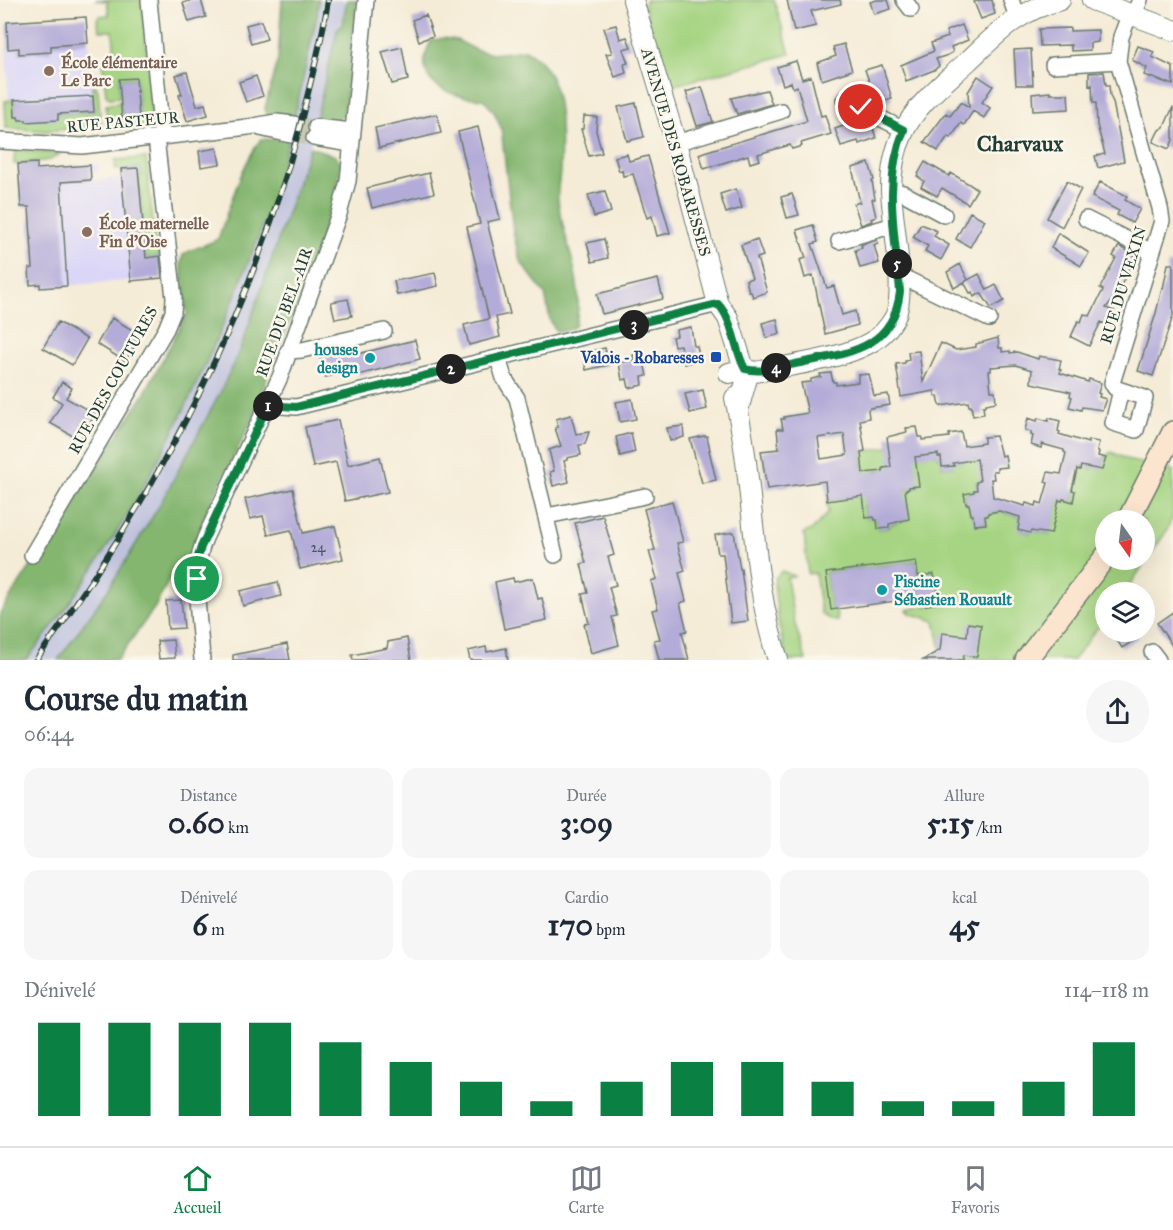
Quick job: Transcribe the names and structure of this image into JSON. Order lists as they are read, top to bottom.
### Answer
{
  "streets": {
    "street": [
      "RUE PASTEUR",
      "AVENUE DES ROBARESSES",
      "RUE DU VEXIN",
      "RUE DU BEL-AIR",
      "RUE DES COUTURES"
    ]
  },
  "crossings": [
    ["RUE PASTEUR", "RUE DES COUTURES"]
  ],
  "districts": ["Charvaux"],
  "places": {
    "other": [
      "École élémentaire Le Parc",
      "École maternelle Fin d'Oise",
      "houses design",
      "Piscine Sébastien Rouault"
    ],
    "transit": ["Valois - Robaresses"]
  },
  "house_numbers": ["24"],
  "north": "bottom",
  "page": {
    "pins": [
      "5",
      "3",
      "4",
      "2",
      "1"
    ],
    "heading": ["Course du matin", "06:44"],
    "stats": [
      ["Distance", "0.60 km"],
      ["Durée", "3:09"],
      ["Allure", "5:15 /km"],
      ["Dénivelé", "6 m"],
      ["Cardio", "170 bpm"],
      ["kcal", "45"]
    ],
    "chart": ["Dénivelé", "114–118 m"],
    "tabs": ["Accueil", "Carte", "Favoris"]
  }
}
